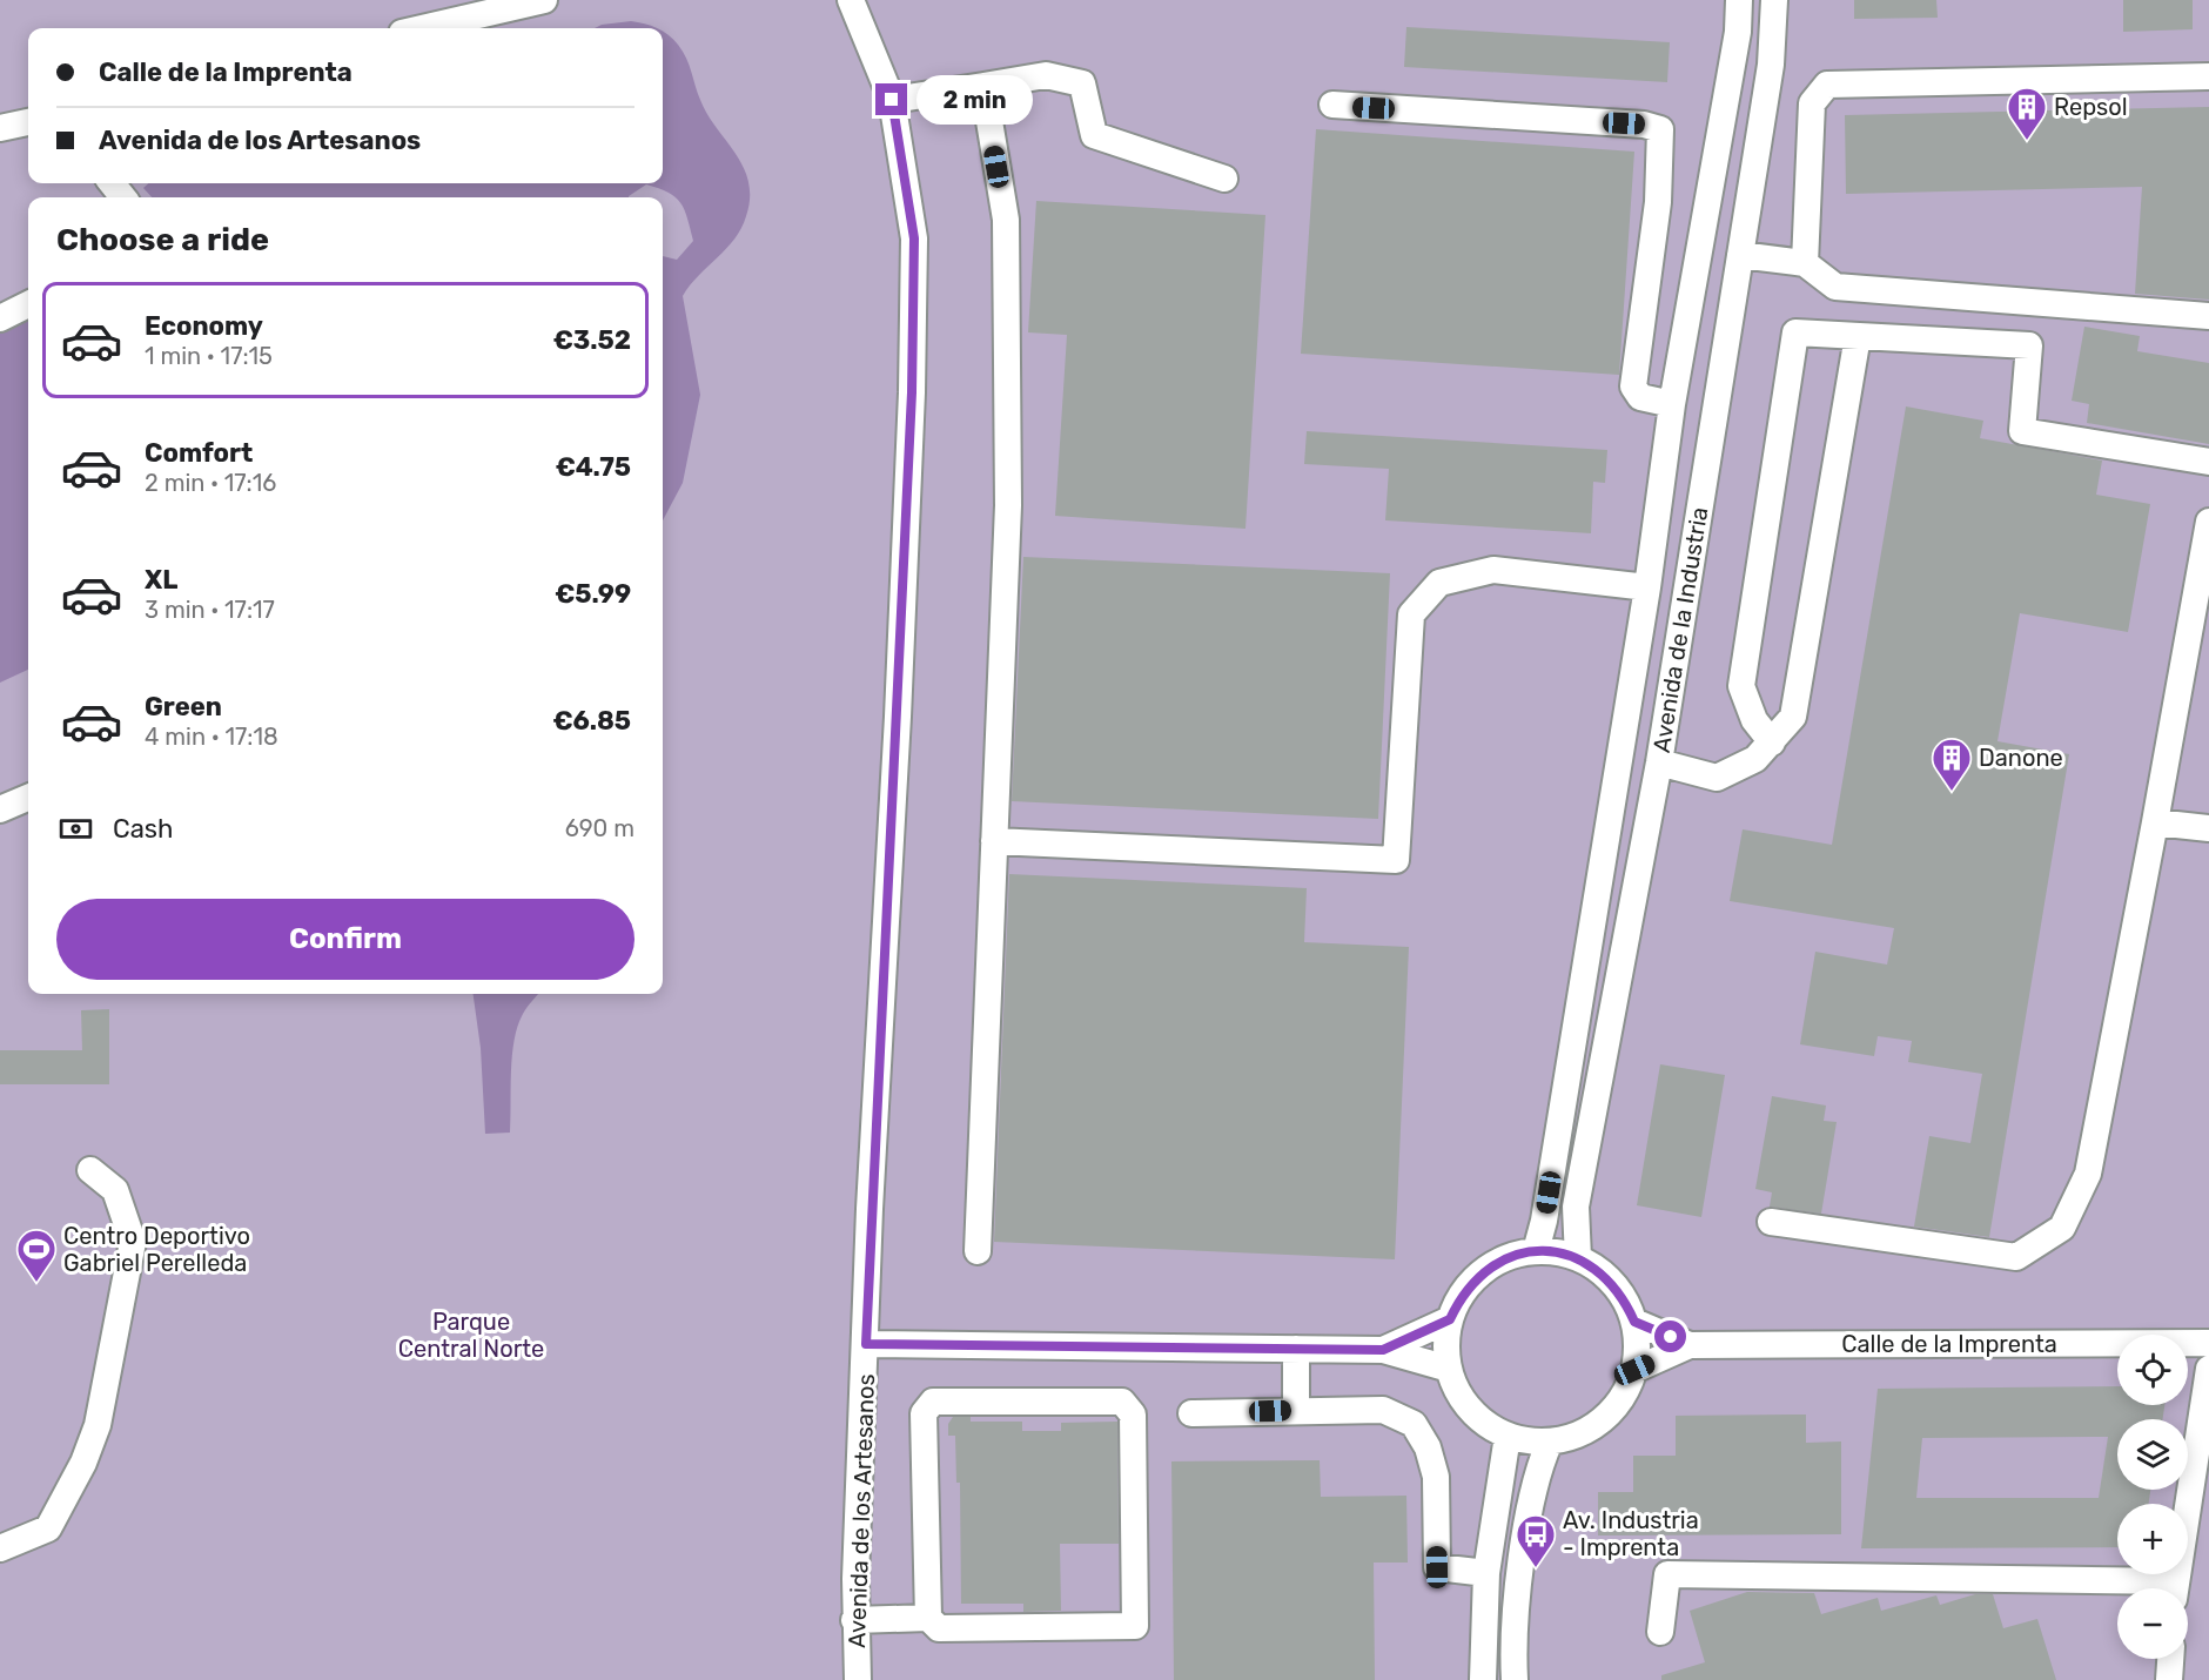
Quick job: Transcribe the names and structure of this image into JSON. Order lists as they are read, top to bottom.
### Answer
{
  "streets": {
    "street": ["Avenida de la Industria", "Calle de la Imprenta", "Avenida de los Artesanos"]
  },
  "crossings": [
    ["Avenida de la Industria", "Calle de la Imprenta"]
  ],
  "parks": ["Parque Central Norte"],
  "places": {
    "building": ["Repsol", "Danone"],
    "sports": ["Centro Deportivo Gabriel Perelleda"],
    "bus stop": ["Av. Industria - Imprenta"]
  },
  "page": {
    "banner": ["Calle de la Imprenta", "Avenida de los Artesanos"],
    "bubble": "2 min",
    "heading": "Choose a ride",
    "list": [
      {
        "name": "Economy",
        "note": "1 min · 17:15",
        "value": "€3.52"
      },
      {
        "name": "Comfort",
        "note": "2 min · 17:16",
        "value": "€4.75"
      },
      {
        "name": "XL",
        "note": "3 min · 17:17",
        "value": "€5.99"
      },
      {
        "name": "Green",
        "note": "4 min · 17:18",
        "value": "€6.85"
      }
    ],
    "pay": ["Cash", "690 m"],
    "buttons": "Confirm",
    "map_buttons": ["+", "−"]
  }
}
